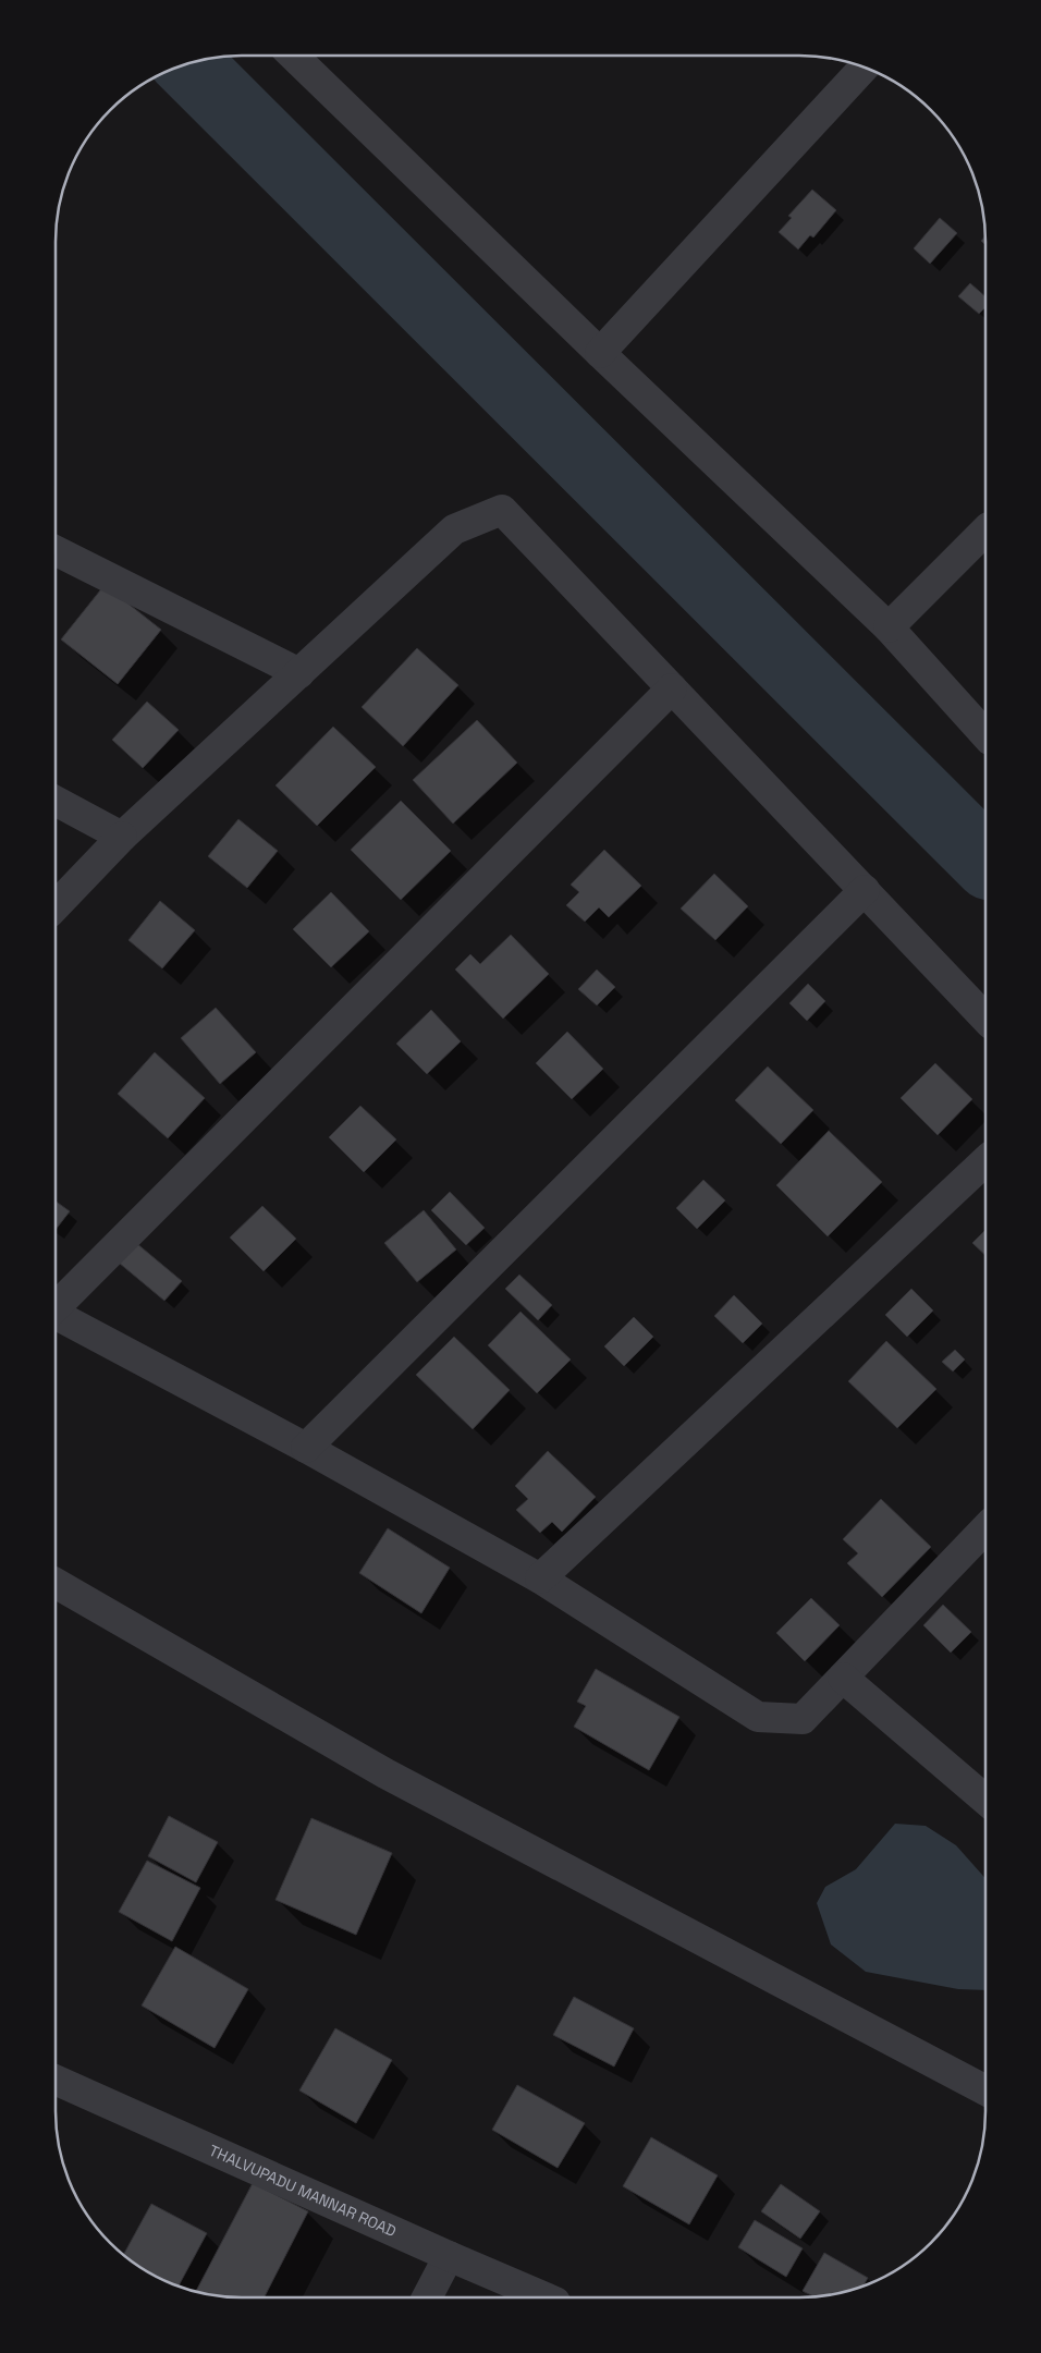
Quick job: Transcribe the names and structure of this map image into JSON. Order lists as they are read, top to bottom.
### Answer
{
  "streets": {
    "street": ["THALVUPADU MANNAR ROAD"]
  }
}
